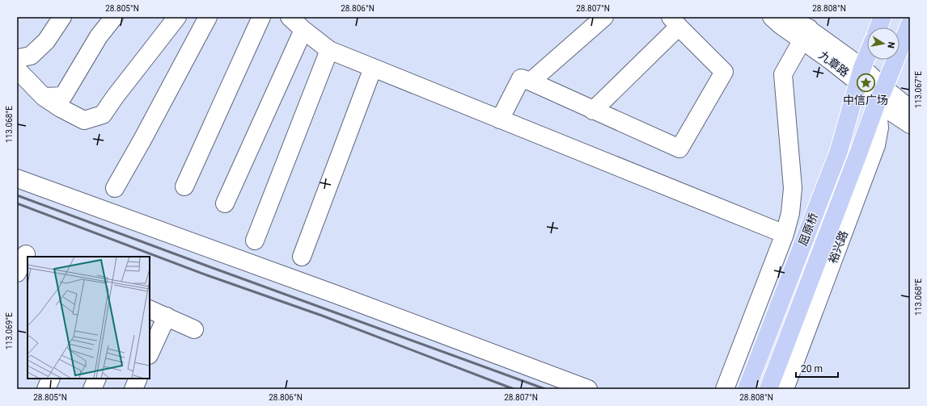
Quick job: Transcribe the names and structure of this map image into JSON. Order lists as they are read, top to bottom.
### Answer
{
  "streets": {
    "main road": ["屈原桥"],
    "street": ["九章路", "裕兴路"]
  },
  "crossings": [
    ["九章路", "屈原桥"],
    ["九章路", "裕兴路"],
    ["屈原桥", "裕兴路"]
  ],
  "places": {
    "place": ["中信广场"]
  },
  "scale_bar": "20 m",
  "north": "right",
  "coordinates": [
    "28.805°N",
    "28.806°N",
    "28.807°N",
    "28.808°N",
    "113.067°E",
    "113.068°E",
    "113.069°E"
  ]
}
